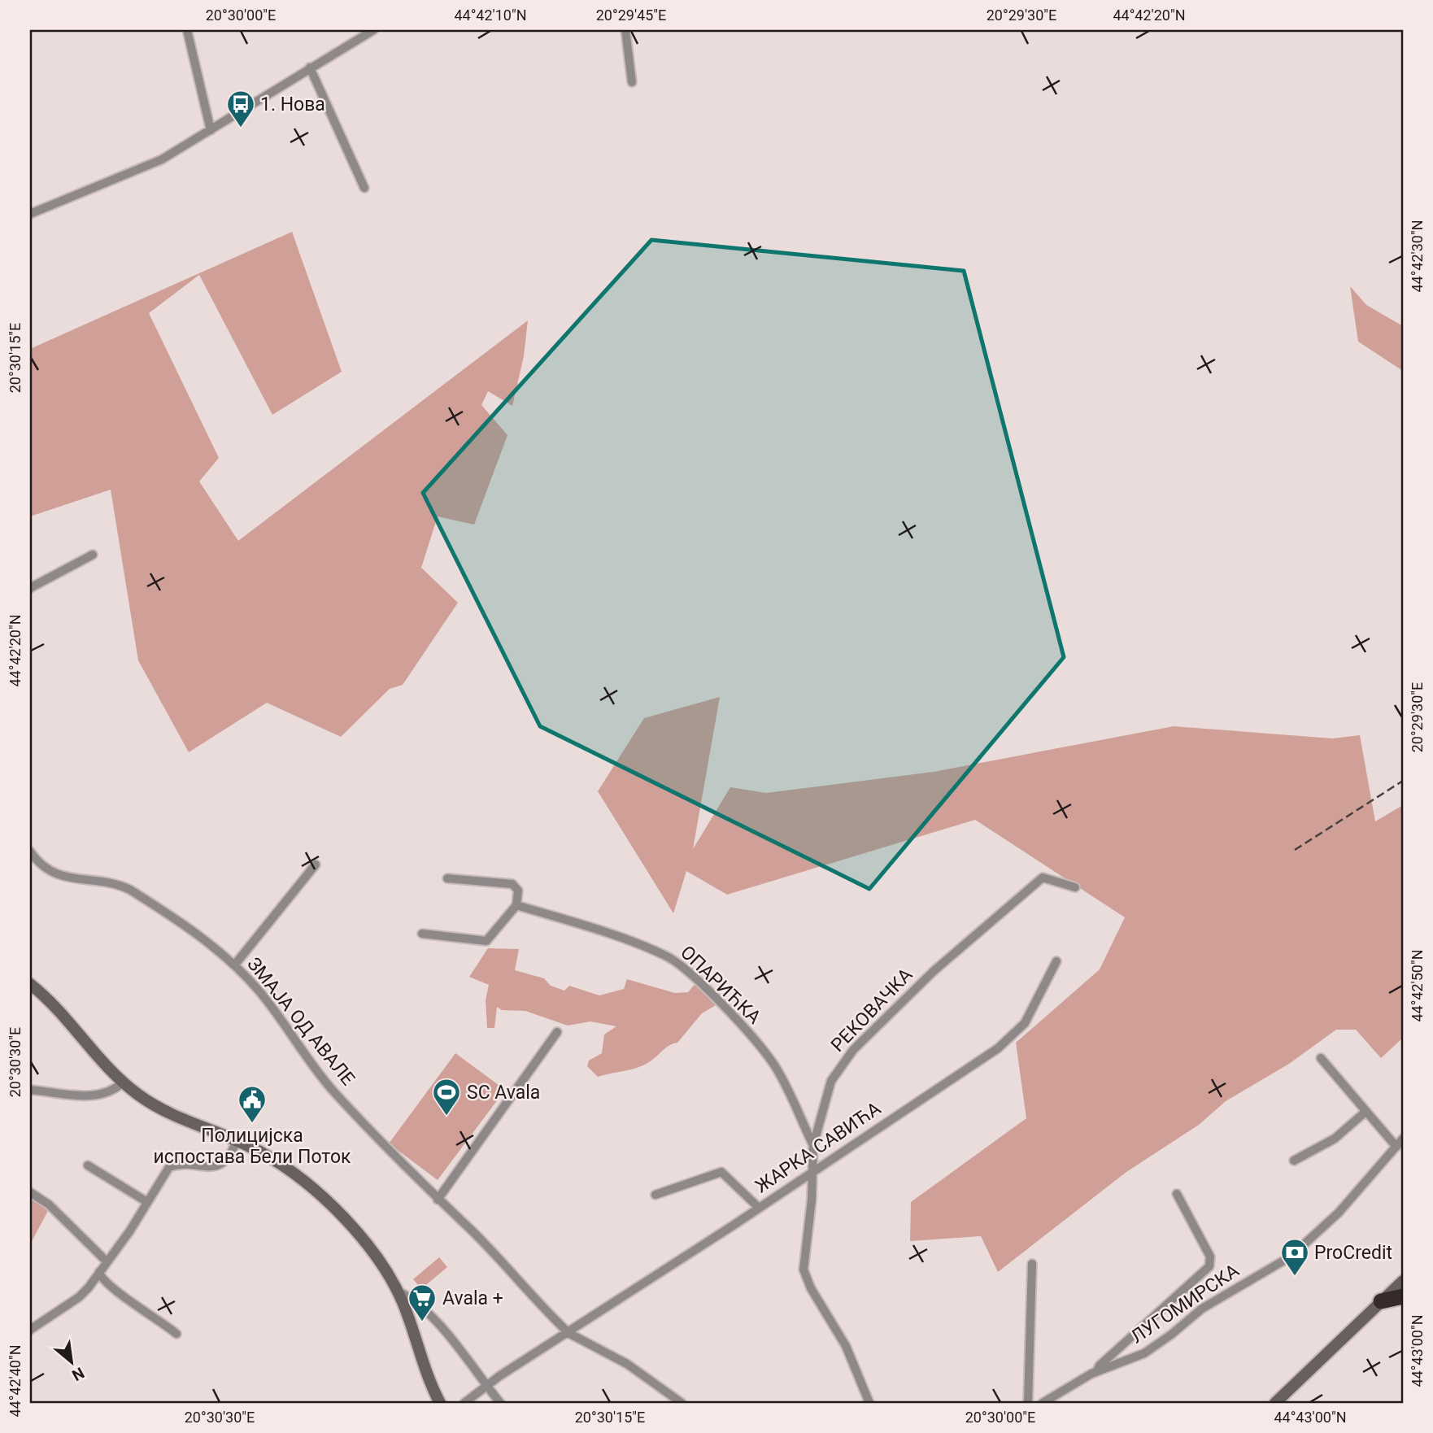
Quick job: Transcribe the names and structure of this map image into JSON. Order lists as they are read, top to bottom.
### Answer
{
  "streets": {
    "street": [
      "ОПАРИЋКА",
      "РЕКОВАЧКА",
      "ЗМАЈА ОД АВАЛЕ",
      "ЖАРКА САВИЋА",
      "ЛУГОМИРСКА"
    ]
  },
  "crossings": [
    ["ОПАРИЋКА", "РЕКОВАЧКА"],
    ["РЕКОВАЧКА", "ЖАРКА САВИЋА"],
    ["ЗМАЈА ОД АВАЛЕ", "ЖАРКА САВИЋА"]
  ],
  "places": {
    "bus stop": ["1. Нова"],
    "sports": ["SC Avala"],
    "public building": ["Полицијска испостава Бели Поток"],
    "bank": ["ProCredit"],
    "supermarket": ["Avala +"]
  },
  "north": "bottom right",
  "coordinates": [
    "20°30'00\"E",
    "44°42'10\"N",
    "20°29'45\"E",
    "20°29'30\"E",
    "44°42'20\"N",
    "44°42'30\"N",
    "20°30'15\"E",
    "44°42'50\"N",
    "20°30'30\"E",
    "44°43'00\"N",
    "44°42'40\"N"
  ]
}
